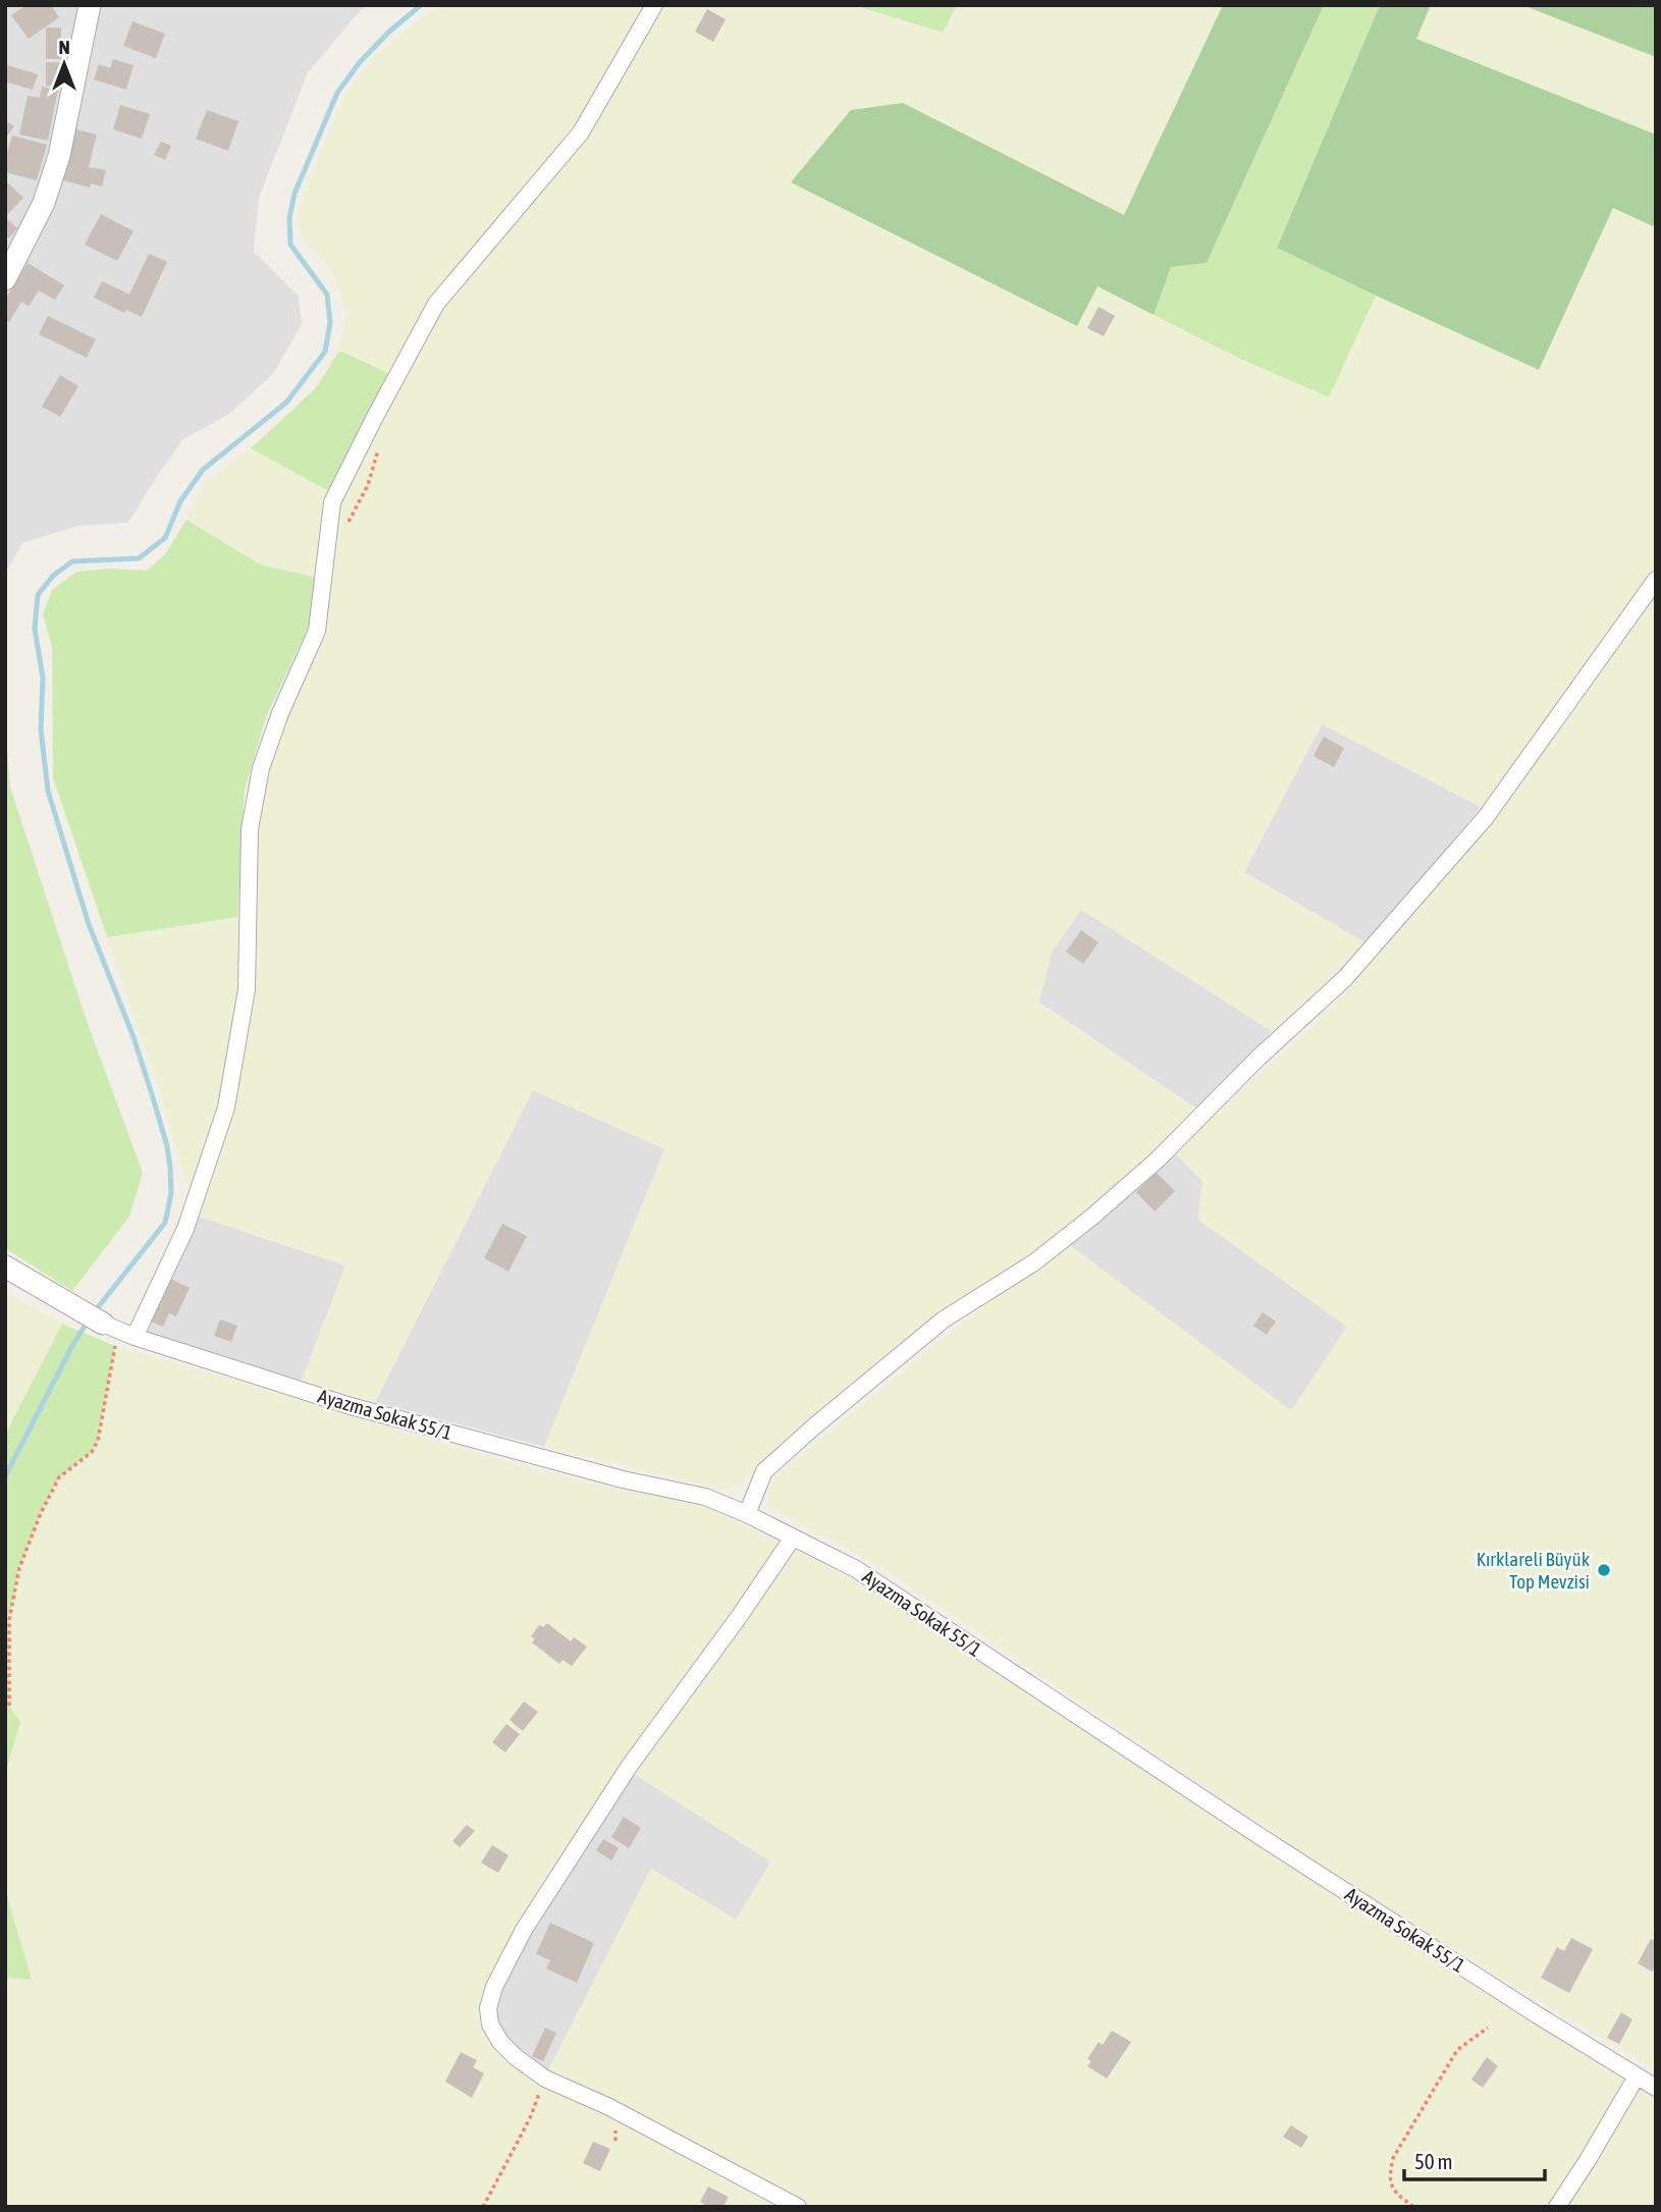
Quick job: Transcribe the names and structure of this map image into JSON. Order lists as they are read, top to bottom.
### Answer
{
  "streets": {
    "street": ["Ayazma Sokak 55/1"]
  },
  "places": ["Kırklareli Büyük Top Mevzisi"],
  "scale_bar": "50 m",
  "north": "top"
}
